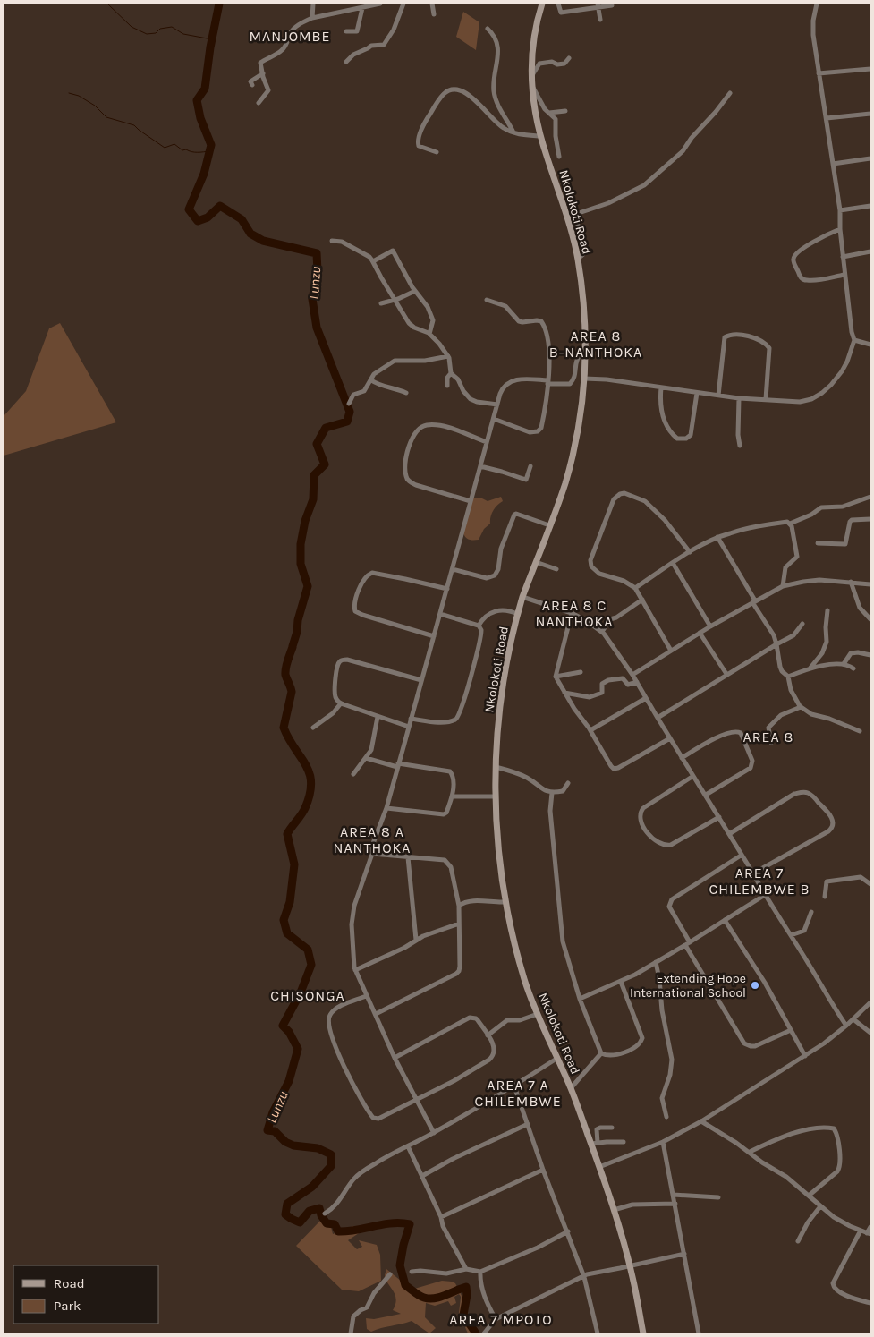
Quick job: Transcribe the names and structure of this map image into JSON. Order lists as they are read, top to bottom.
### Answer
{
  "streets": {
    "main road": ["Nkolokoti Road"]
  },
  "districts": [
    "MANJOMBE",
    "AREA 8 B-NANTHOKA",
    "AREA 8 C NANTHOKA",
    "AREA 8",
    "AREA 8 A NANTHOKA",
    "AREA 7 CHILEMBWE B",
    "CHISONGA",
    "AREA 7 A CHILEMBWE",
    "AREA 7 MPOTO"
  ],
  "water": ["Lunzu"],
  "places": ["Extending Hope International School"],
  "legend": ["Road", "Park"]
}
